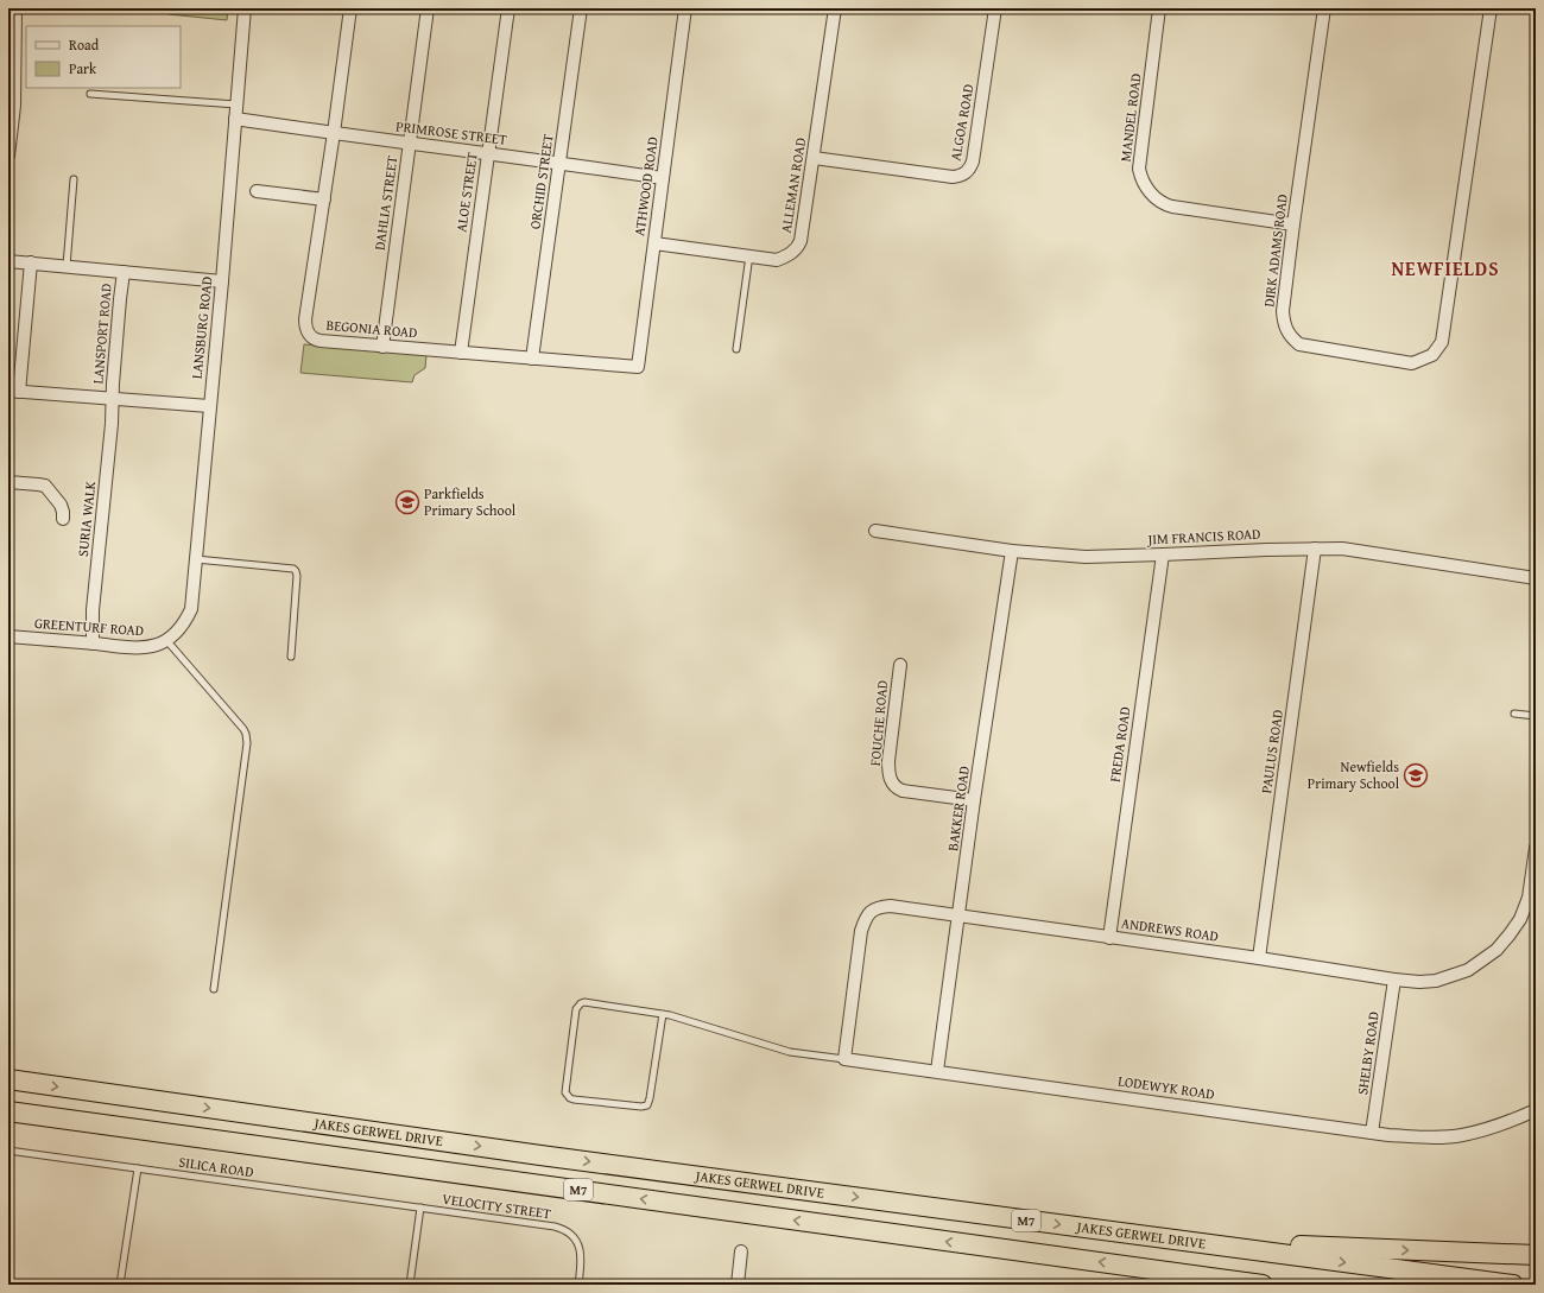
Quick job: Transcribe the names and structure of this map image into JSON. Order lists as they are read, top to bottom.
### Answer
{
  "streets": {
    "highway": ["JAKES GERWEL DRIVE", "M7"],
    "street": [
      "MANDEL ROAD",
      "ALGOA ROAD",
      "PRIMROSE STREET",
      "ORCHID STREET",
      "ALLEMAN ROAD",
      "ATHWOOD ROAD",
      "ALOE STREET",
      "DAHLIA STREET",
      "DIRK ADAMS ROAD",
      "LANSBURG ROAD",
      "BEGONIA ROAD",
      "LANSPORT ROAD",
      "SURIA WALK",
      "JIM FRANCIS ROAD",
      "GREENTURF ROAD",
      "FOUCHE ROAD",
      "FREDA ROAD",
      "PAULUS ROAD",
      "BAKKER ROAD",
      "ANDREWS ROAD",
      "SHELBY ROAD",
      "LODEWYK ROAD"
    ],
    "lane": ["SILICA ROAD", "VELOCITY STREET"]
  },
  "crossings": [
    ["MANDEL ROAD", "DIRK ADAMS ROAD"],
    ["ALGOA ROAD", "ALLEMAN ROAD"],
    ["PRIMROSE STREET", "ORCHID STREET"],
    ["PRIMROSE STREET", "ATHWOOD ROAD"],
    ["PRIMROSE STREET", "ALOE STREET"],
    ["PRIMROSE STREET", "DAHLIA STREET"],
    ["PRIMROSE STREET", "LANSBURG ROAD"],
    ["PRIMROSE STREET", "BEGONIA ROAD"],
    ["ORCHID STREET", "BEGONIA ROAD"],
    ["ALLEMAN ROAD", "ATHWOOD ROAD"],
    ["ATHWOOD ROAD", "BEGONIA ROAD"],
    ["ALOE STREET", "BEGONIA ROAD"],
    ["DAHLIA STREET", "BEGONIA ROAD"],
    ["LANSBURG ROAD", "LANSPORT ROAD"],
    ["LANSBURG ROAD", "GREENTURF ROAD"],
    ["LANSPORT ROAD", "SURIA WALK"],
    ["SURIA WALK", "GREENTURF ROAD"],
    ["JIM FRANCIS ROAD", "FREDA ROAD"],
    ["JIM FRANCIS ROAD", "PAULUS ROAD"],
    ["JIM FRANCIS ROAD", "BAKKER ROAD"],
    ["FOUCHE ROAD", "BAKKER ROAD"],
    ["FREDA ROAD", "ANDREWS ROAD"],
    ["PAULUS ROAD", "ANDREWS ROAD"],
    ["BAKKER ROAD", "ANDREWS ROAD"],
    ["BAKKER ROAD", "LODEWYK ROAD"],
    ["ANDREWS ROAD", "SHELBY ROAD"],
    ["ANDREWS ROAD", "LODEWYK ROAD"],
    ["SHELBY ROAD", "LODEWYK ROAD"],
    ["SILICA ROAD", "VELOCITY STREET"]
  ],
  "districts": ["NEWFIELDS"],
  "places": {
    "school or university": ["Parkfields Primary School", "Newfields Primary School"]
  },
  "legend": ["Road", "Park"]
}
